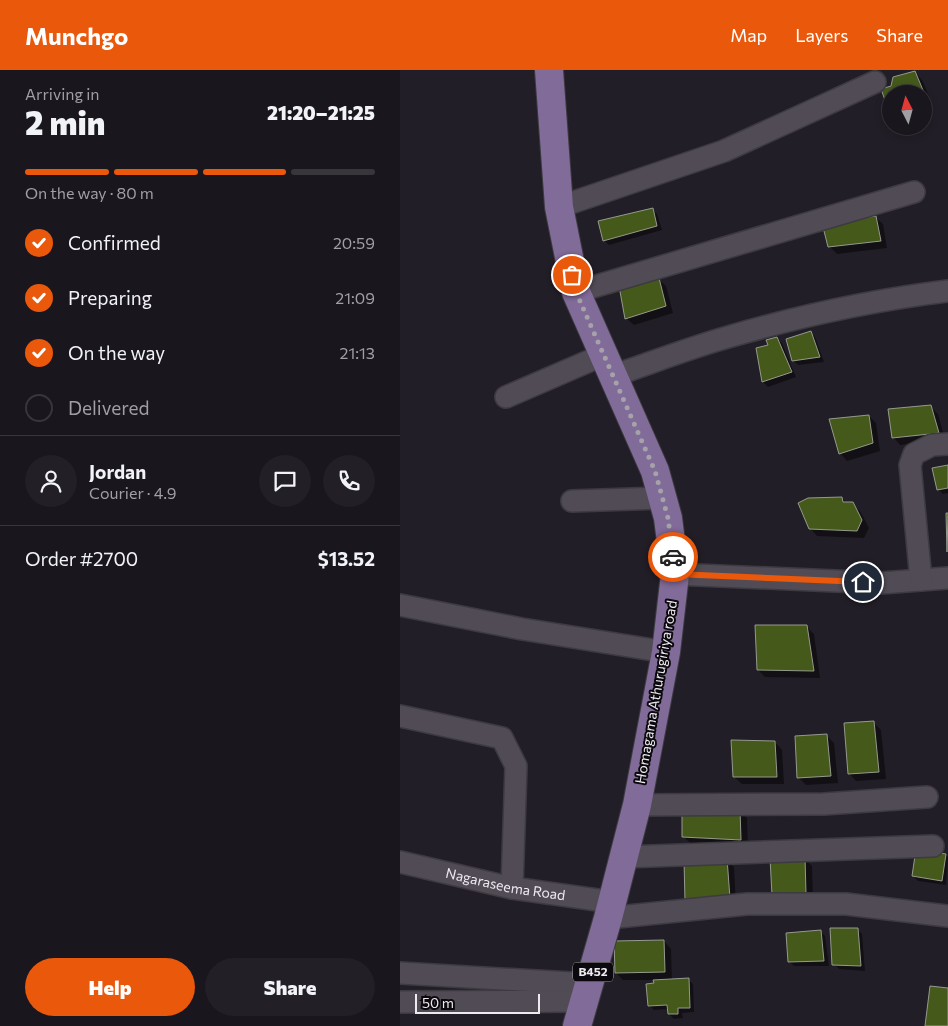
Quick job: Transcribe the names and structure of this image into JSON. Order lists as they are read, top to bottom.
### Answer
{
  "streets": {
    "main road": ["Homagama Athurugiriya road", "B452"],
    "street": ["Nagaraseema Road"]
  },
  "crossings": [
    ["Homagama Athurugiriya road", "Nagaraseema Road"]
  ],
  "scale_bar": "50 m",
  "north": "top",
  "page": {
    "header": "Munchgo",
    "nav": ["Map", "Layers", "Share"],
    "heading": ["2 min", "Arriving in", "21:20–21:25"],
    "panel": [
      "Jordan",
      "Courier · 4.9",
      "Order #2700",
      "$13.52"
    ],
    "bar": "On the way · 80 m",
    "list": [
      ["Confirmed", "20:59"],
      ["Preparing", "21:09"],
      ["On the way", "21:13"],
      "Delivered"
    ],
    "buttons": ["Help", "Share"],
    "scale": "50 m"
  }
}
